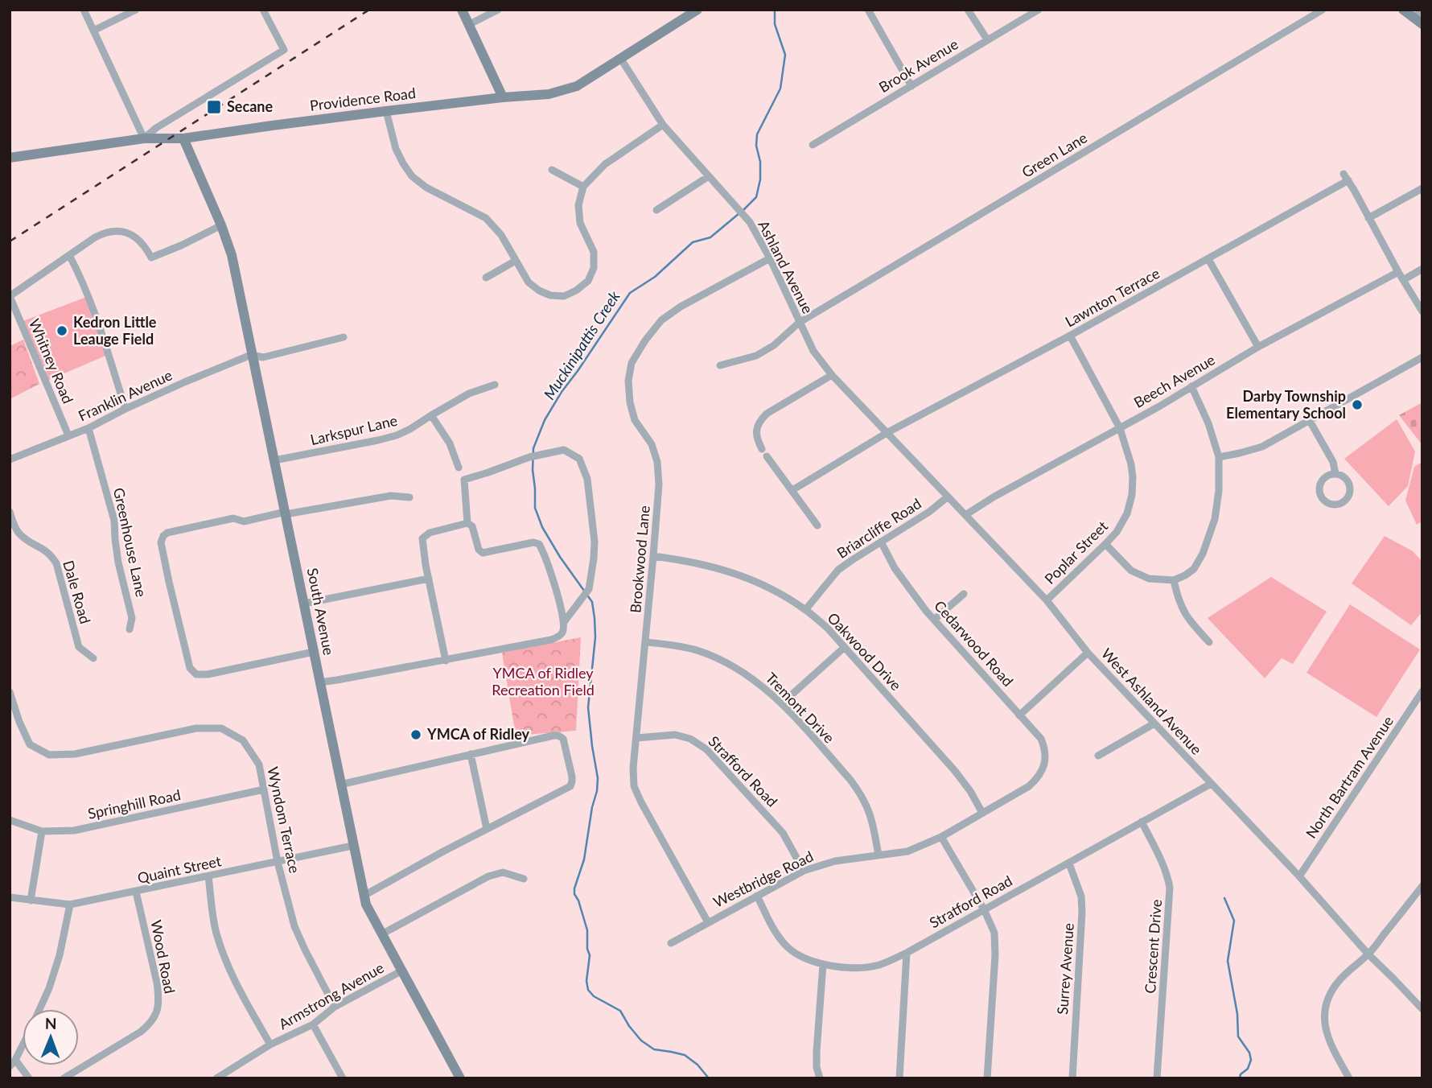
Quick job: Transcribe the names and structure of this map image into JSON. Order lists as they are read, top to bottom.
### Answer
{
  "streets": {
    "street": [
      "Brook Avenue",
      "Providence Road",
      "Green Lane",
      "Ashland Avenue",
      "Lawnton Terrace",
      "Whitney Road",
      "Beech Avenue",
      "Franklin Avenue",
      "Larkspur Lane",
      "Briarcliffe Road",
      "Greenhouse Lane",
      "Poplar Street",
      "Brookwood Lane",
      "Dale Road",
      "South Avenue",
      "Cedarwood Road",
      "Oakwood Drive",
      "West Ashland Avenue",
      "Tremont Drive",
      "Strafford Road",
      "North Bartram Avenue",
      "Springhill Road",
      "Wyndom Terrace",
      "Quaint Street",
      "Westbridge Road",
      "Stratford Road",
      "Crescent Drive",
      "Wood Road",
      "Surrey Avenue",
      "Armstrong Avenue"
    ]
  },
  "crossings": [
    ["Providence Road", "Ashland Avenue"],
    ["Providence Road", "South Avenue"],
    ["Green Lane", "Ashland Avenue"],
    ["Ashland Avenue", "Brookwood Lane"],
    ["Ashland Avenue", "West Ashland Avenue"],
    ["Lawnton Terrace", "Poplar Street"],
    ["Lawnton Terrace", "West Ashland Avenue"],
    ["Whitney Road", "Franklin Avenue"],
    ["Beech Avenue", "Poplar Street"],
    ["Beech Avenue", "West Ashland Avenue"],
    ["Franklin Avenue", "Greenhouse Lane"],
    ["Franklin Avenue", "South Avenue"],
    ["Larkspur Lane", "South Avenue"],
    ["Briarcliffe Road", "Cedarwood Road"],
    ["Briarcliffe Road", "Oakwood Drive"],
    ["Briarcliffe Road", "West Ashland Avenue"],
    ["Poplar Street", "West Ashland Avenue"],
    ["Brookwood Lane", "Oakwood Drive"],
    ["Brookwood Lane", "Tremont Drive"],
    ["Brookwood Lane", "Strafford Road"],
    ["Brookwood Lane", "Westbridge Road"],
    ["South Avenue", "Quaint Street"],
    ["South Avenue", "Armstrong Avenue"],
    ["Cedarwood Road", "Westbridge Road"],
    ["Oakwood Drive", "Westbridge Road"],
    ["West Ashland Avenue", "North Bartram Avenue"],
    ["West Ashland Avenue", "Stratford Road"],
    ["Tremont Drive", "Westbridge Road"],
    ["Strafford Road", "Westbridge Road"],
    ["Springhill Road", "Wyndom Terrace"],
    ["Wyndom Terrace", "Quaint Street"],
    ["Wyndom Terrace", "Armstrong Avenue"],
    ["Quaint Street", "Wood Road"],
    ["Westbridge Road", "Stratford Road"],
    ["Stratford Road", "Crescent Drive"],
    ["Stratford Road", "Surrey Avenue"]
  ],
  "water": ["Muckinipattis Creek"],
  "parks": ["YMCA of Ridley Recreation Field"],
  "places": {
    "transit": ["Secane"],
    "other": ["Kedron Little Leauge Field", "Darby Township Elementary School", "YMCA of Ridley"]
  },
  "north": "top"
}
